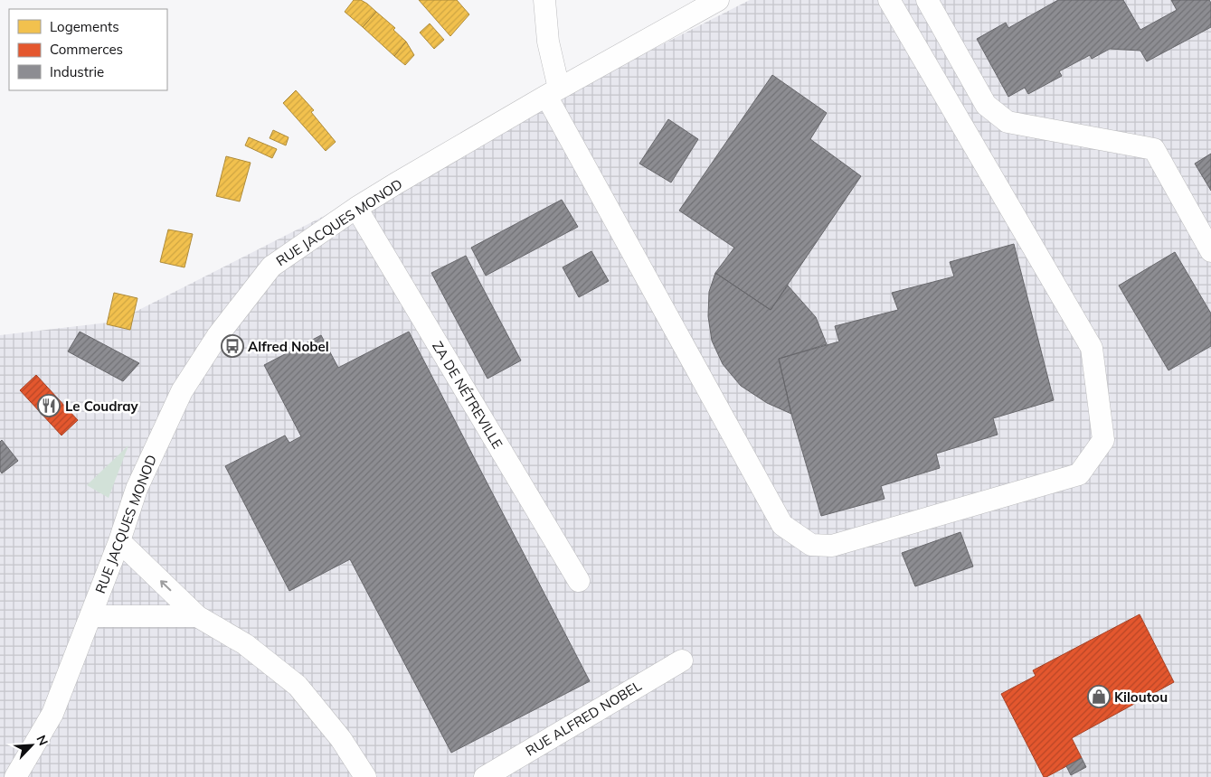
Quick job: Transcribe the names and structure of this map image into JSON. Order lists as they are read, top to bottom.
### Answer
{
  "streets": {
    "street": ["RUE JACQUES MONOD", "ZA DE NÉTREVILLE", "RUE ALFRED NOBEL"]
  },
  "crossings": [
    ["RUE JACQUES MONOD", "ZA DE NÉTREVILLE"]
  ],
  "places": {
    "bus stop": ["Alfred Nobel"],
    "restaurant": ["Le Coudray"],
    "shop": ["Kiloutou"]
  },
  "legend": ["Logements", "Commerces", "Industrie"],
  "north": "top right"
}
